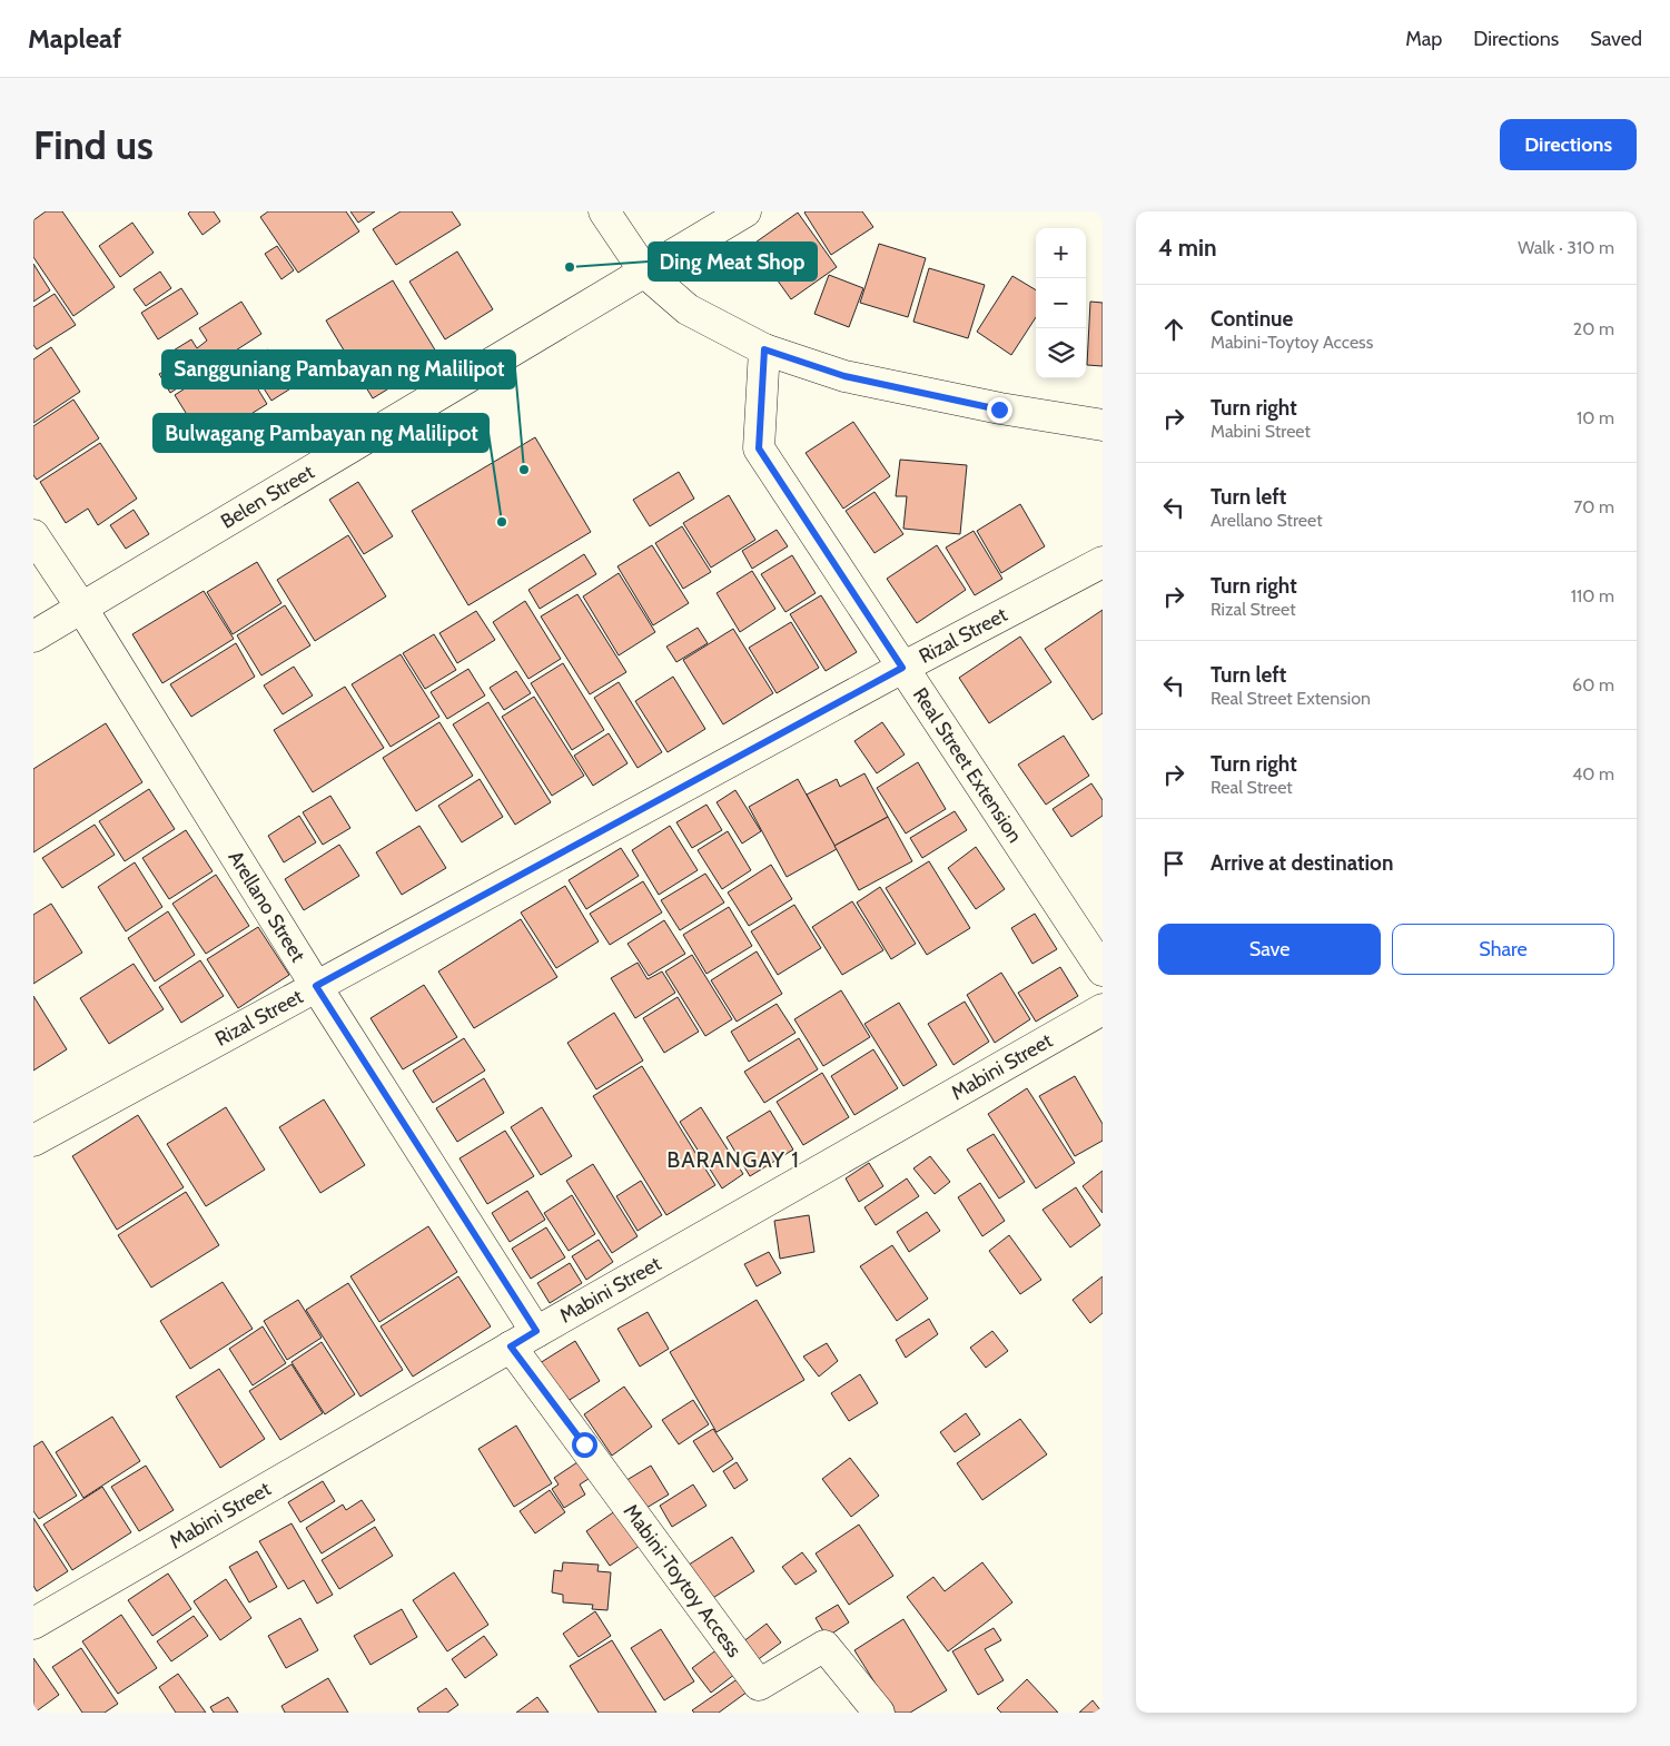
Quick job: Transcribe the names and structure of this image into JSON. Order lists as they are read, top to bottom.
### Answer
{
  "streets": {
    "street": [
      "Belen Street",
      "Rizal Street",
      "Real Street Extension",
      "Arellano Street",
      "Mabini Street",
      "Mabini-Toytoy Access"
    ]
  },
  "crossings": [
    ["Belen Street", "Arellano Street"],
    ["Rizal Street", "Real Street Extension"],
    ["Rizal Street", "Arellano Street"],
    ["Arellano Street", "Mabini Street"],
    ["Mabini Street", "Mabini-Toytoy Access"]
  ],
  "districts": ["BARANGAY 1"],
  "places": ["Ding Meat Shop", "Sangguniang Pambayan ng Malilipot", "Bulwagang Pambayan ng Malilipot"],
  "page": {
    "header": "Mapleaf",
    "nav": ["Map", "Directions", "Saved"],
    "buttons": [
      "Directions",
      ["Save", "Share"]
    ],
    "title": "Find us",
    "heading": ["4 min", "Walk · 310 m"],
    "map_buttons": ["+", "−"],
    "list": [
      ["Continue", "Mabini-Toytoy Access", "20 m"],
      ["Turn right", "Mabini Street", "10 m"],
      ["Turn left", "Arellano Street", "70 m"],
      ["Turn right", "Rizal Street", "110 m"],
      ["Turn left", "Real Street Extension", "60 m"],
      ["Turn right", "Real Street", "40 m"],
      "Arrive at destination"
    ]
  }
}
